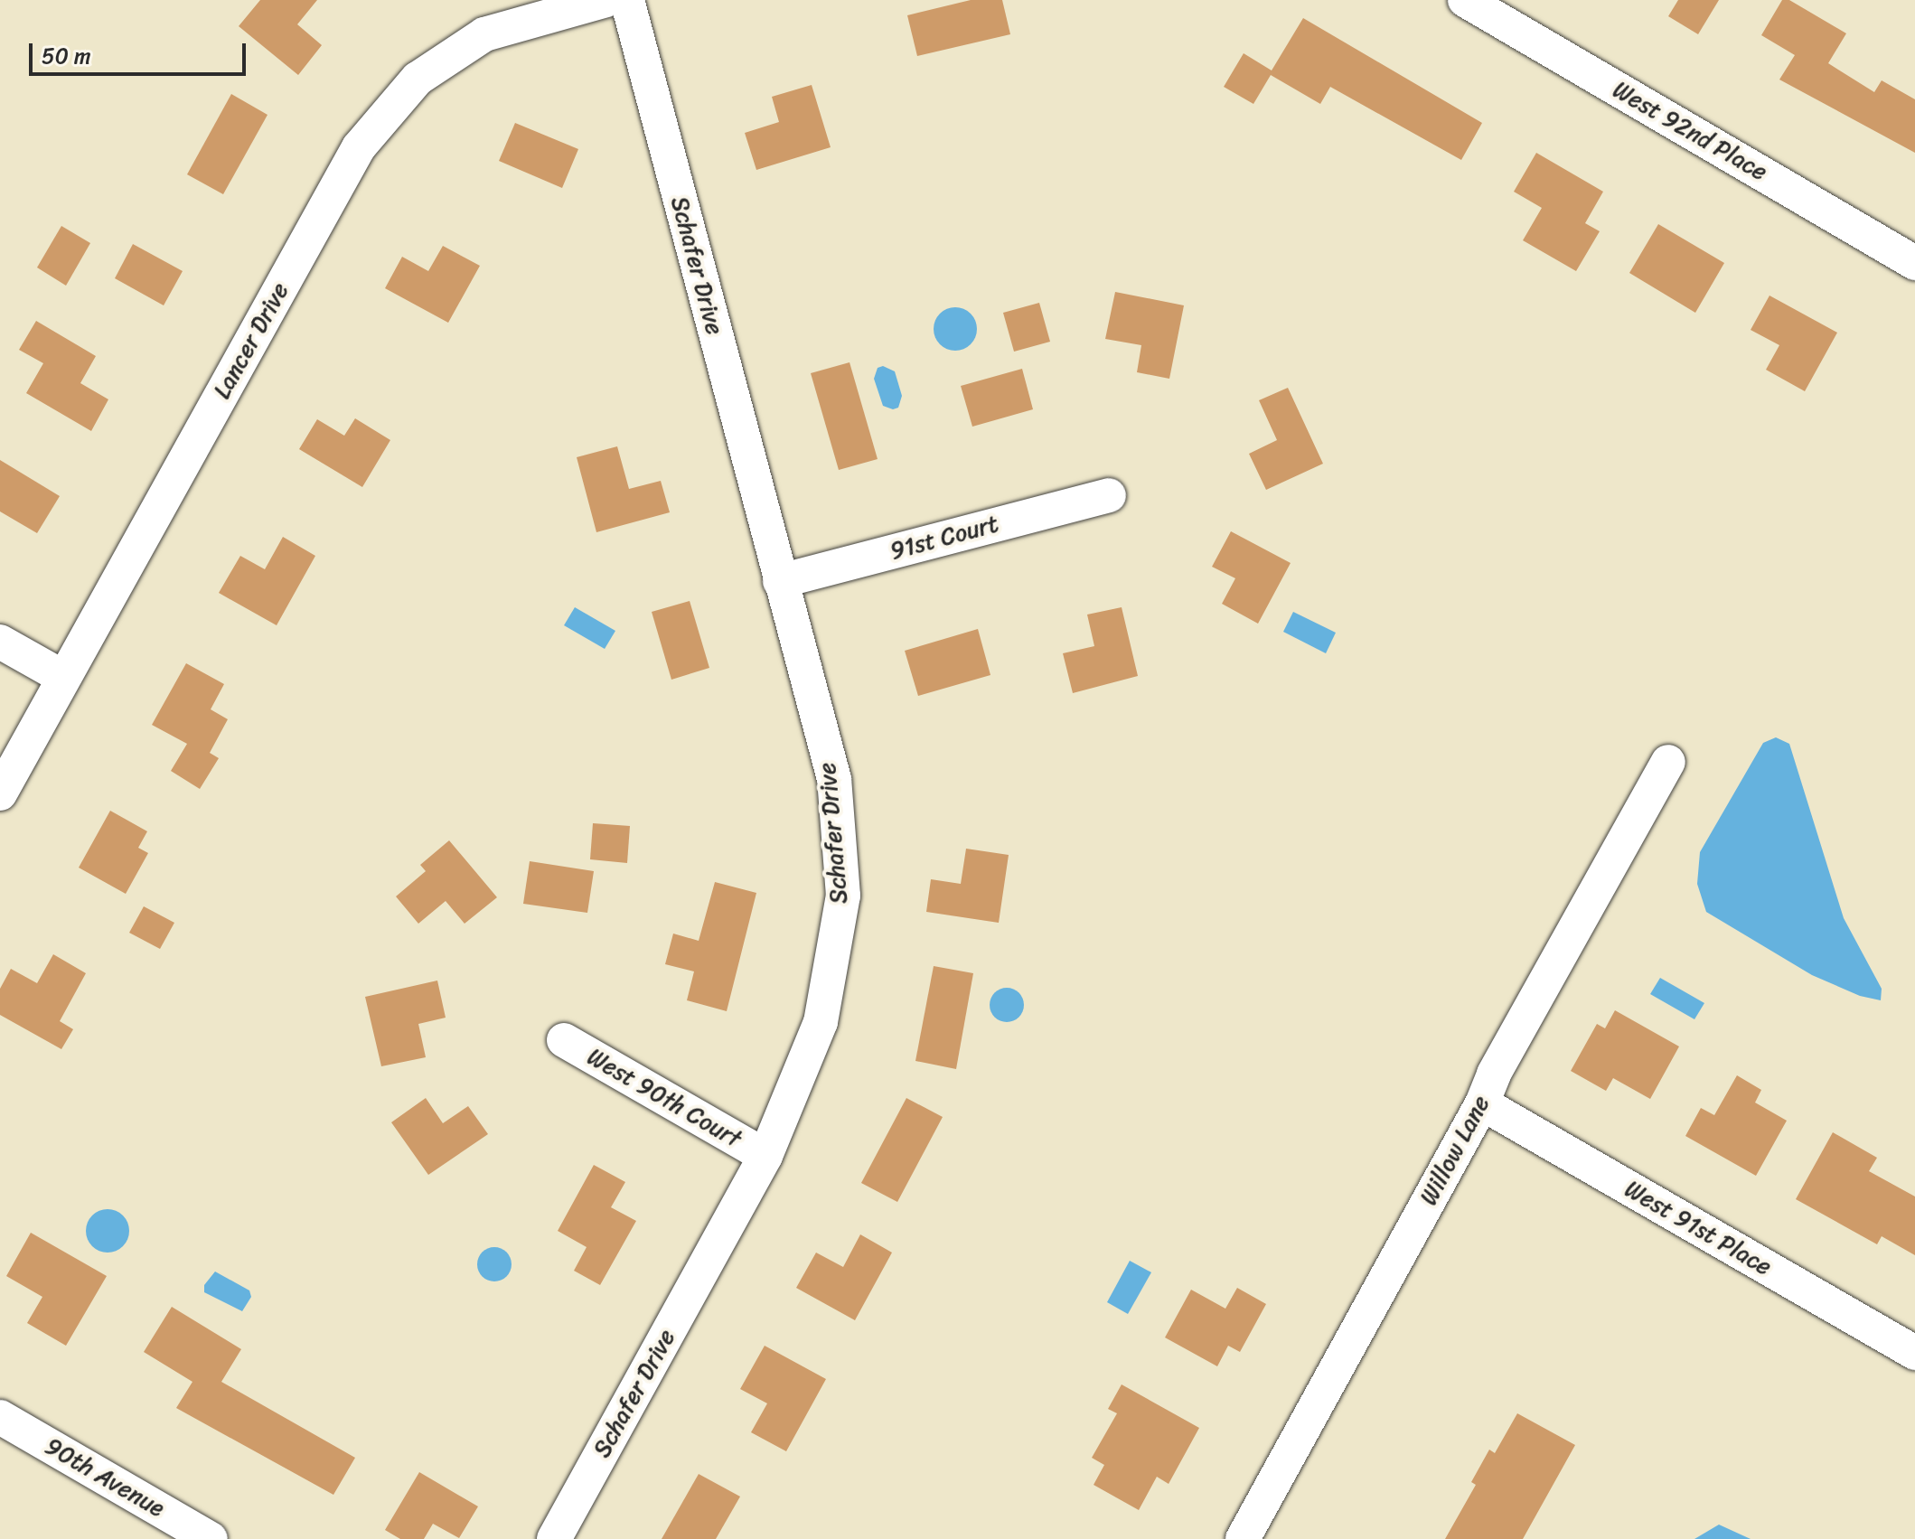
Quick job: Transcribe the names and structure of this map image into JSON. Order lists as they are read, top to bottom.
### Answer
{
  "streets": {
    "street": [
      "West 92nd Place",
      "Schafer Drive",
      "Lancer Drive",
      "91st Court",
      "West 90th Court",
      "Willow Lane",
      "West 91st Place",
      "90th Avenue"
    ]
  },
  "crossings": [
    ["Schafer Drive", "91st Court"],
    ["Schafer Drive", "West 90th Court"],
    ["Willow Lane", "West 91st Place"]
  ],
  "scale_bar": "50 m"
}
